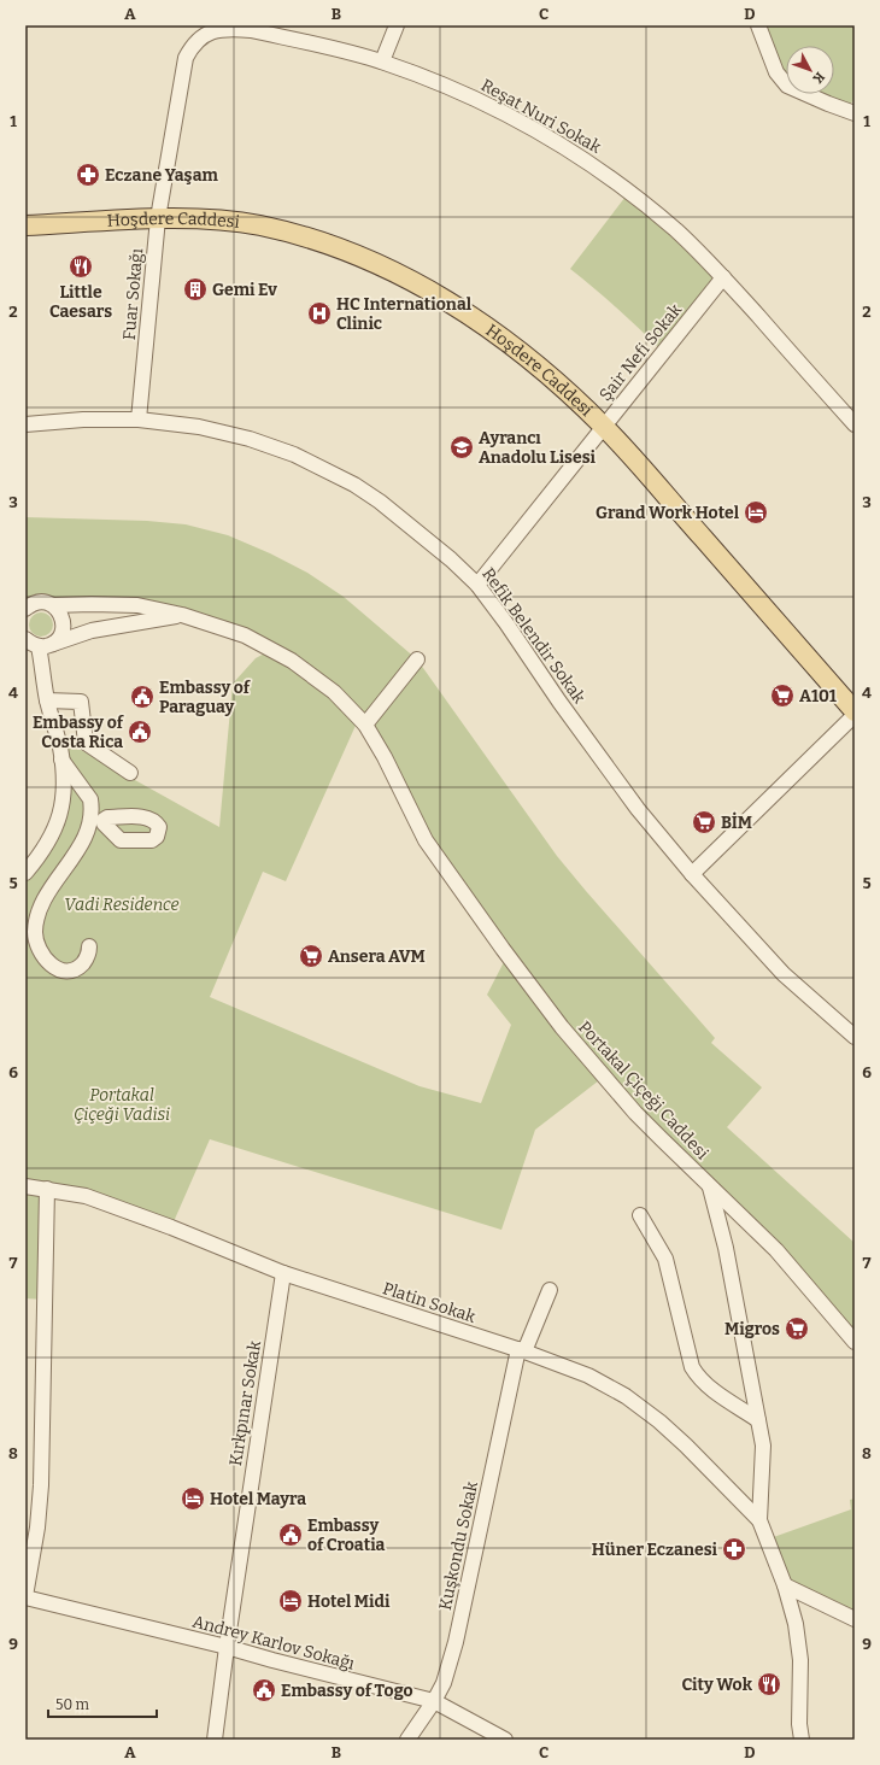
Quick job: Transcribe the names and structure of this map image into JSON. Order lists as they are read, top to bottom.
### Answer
{
  "streets": {
    "main road": ["Hoşdere Caddesi"],
    "street": [
      "Reşat Nuri Sokak",
      "Fuar Sokağı",
      "Şair Nefi Sokak",
      "Refik Belendir Sokak",
      "Portakal Çiçeği Caddesi",
      "Platin Sokak",
      "Kırkpınar Sokak",
      "Kuşkondu Sokak",
      "Andrey Karlov Sokağı"
    ]
  },
  "crossings": [
    ["Reşat Nuri Sokak", "Fuar Sokağı"],
    ["Reşat Nuri Sokak", "Şair Nefi Sokak"],
    ["Hoşdere Caddesi", "Fuar Sokağı"],
    ["Hoşdere Caddesi", "Şair Nefi Sokak"],
    ["Fuar Sokağı", "Refik Belendir Sokak"],
    ["Şair Nefi Sokak", "Refik Belendir Sokak"],
    ["Portakal Çiçeği Caddesi", "Platin Sokak"],
    ["Platin Sokak", "Kırkpınar Sokak"],
    ["Platin Sokak", "Kuşkondu Sokak"],
    ["Kırkpınar Sokak", "Andrey Karlov Sokağı"],
    ["Kuşkondu Sokak", "Andrey Karlov Sokağı"]
  ],
  "parks": ["Vadi Residence", "Portakal Çiçeği Vadisi"],
  "places": {
    "pharmacy": ["Eczane Yaşam", "Hüner Eczanesi"],
    "restaurant": ["Little Caesars", "City Wok"],
    "building": ["Gemi Ev"],
    "hospital": ["HC International Clinic"],
    "school or university": ["Ayrancı Anadolu Lisesi"],
    "hotel": ["Grand Work Hotel", "Hotel Mayra", "Hotel Midi"],
    "supermarket": [
      "A101",
      "BİM",
      "Ansera AVM",
      "Migros"
    ],
    "public building": [
      "Embassy of Paraguay",
      "Embassy of Costa Rica",
      "Embassy of Croatia",
      "Embassy of Togo"
    ]
  },
  "scale_bar": "50 m",
  "north": "bottom right",
  "grid": {
    "columns": [
      "A",
      "B",
      "C",
      "D"
    ],
    "rows": [
      "1",
      "2",
      "3",
      "4",
      "5",
      "6",
      "7",
      "8",
      "9"
    ]
  }
}
